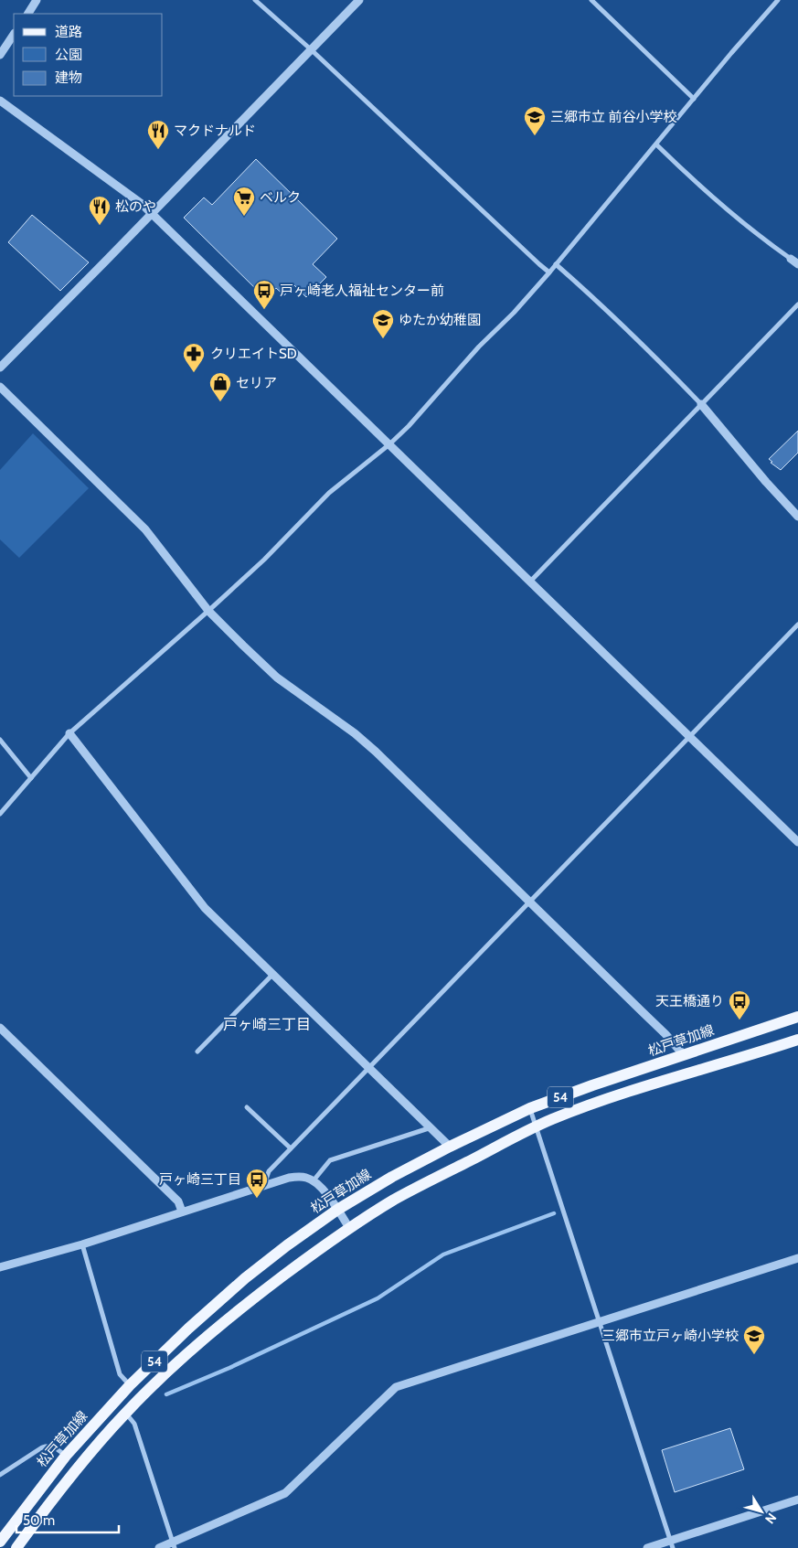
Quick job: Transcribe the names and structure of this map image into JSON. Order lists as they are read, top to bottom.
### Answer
{
  "streets": {
    "main road": ["松戸草加線", "54"]
  },
  "districts": ["戸ヶ崎三丁目"],
  "places": {
    "school or university": ["三郷市立 前谷小学校", "ゆたか幼稚園", "三郷市立戸ヶ崎小学校"],
    "restaurant": ["マクドナルド", "松のや"],
    "supermarket": ["ベルク"],
    "bus stop": ["戸ヶ崎老人福祉センター前", "天王橋通り", "戸ヶ崎三丁目"],
    "pharmacy": ["クリエイトSD"],
    "shop": ["セリア"]
  },
  "legend": ["道路", "公園", "建物"],
  "scale_bar": "50 m",
  "north": "bottom right"
}
